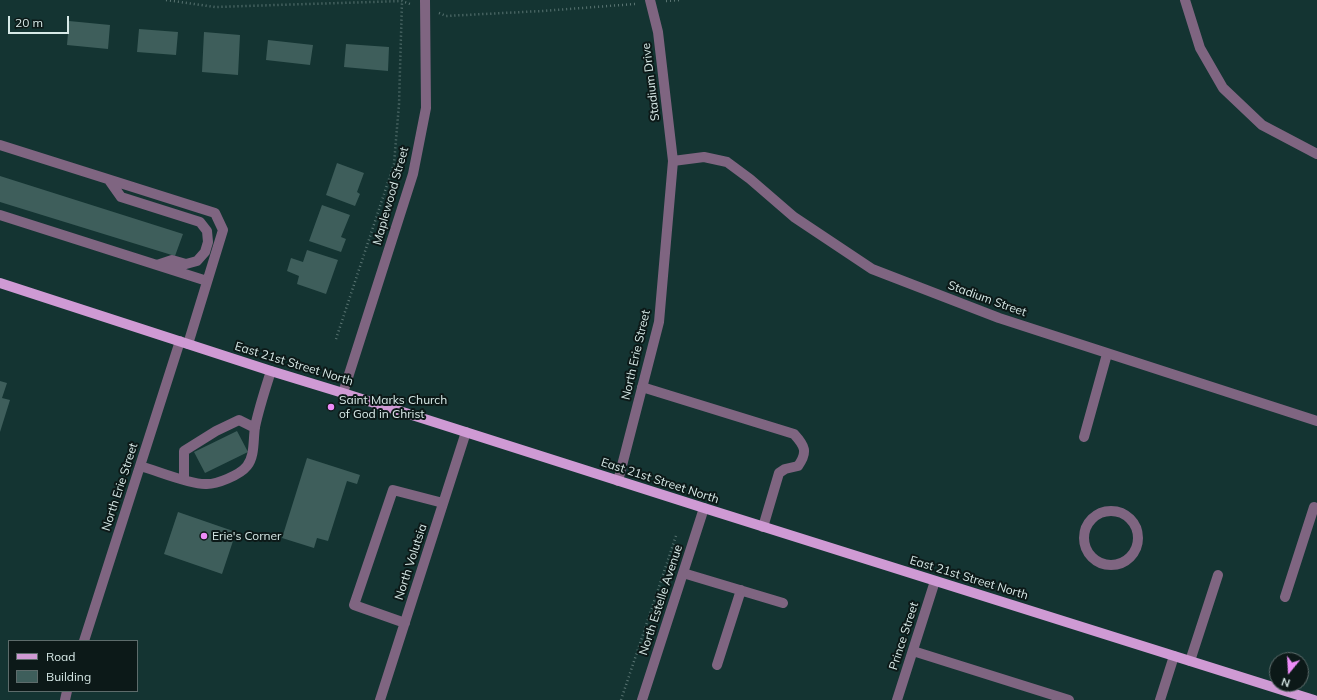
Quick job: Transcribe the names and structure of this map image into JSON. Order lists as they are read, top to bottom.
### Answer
{
  "streets": {
    "main road": ["East 21st Street North"],
    "street": [
      "Stadium Drive",
      "Maplewood Street",
      "Stadium Street",
      "North Erie Street",
      "North Volutsia",
      "North Estelle Avenue",
      "Prince Street"
    ]
  },
  "crossings": [
    ["Stadium Drive", "Stadium Street"],
    ["Stadium Drive", "North Erie Street"],
    ["Maplewood Street", "East 21st Street North"],
    ["Stadium Street", "North Erie Street"],
    ["North Erie Street", "East 21st Street North"],
    ["East 21st Street North", "North Volutsia"],
    ["East 21st Street North", "North Estelle Avenue"],
    ["East 21st Street North", "Prince Street"]
  ],
  "places": ["Saint Marks Church of God in Christ", "Erie's Corner"],
  "legend": ["Road", "Building"],
  "scale_bar": "20 m",
  "north": "bottom"
}
